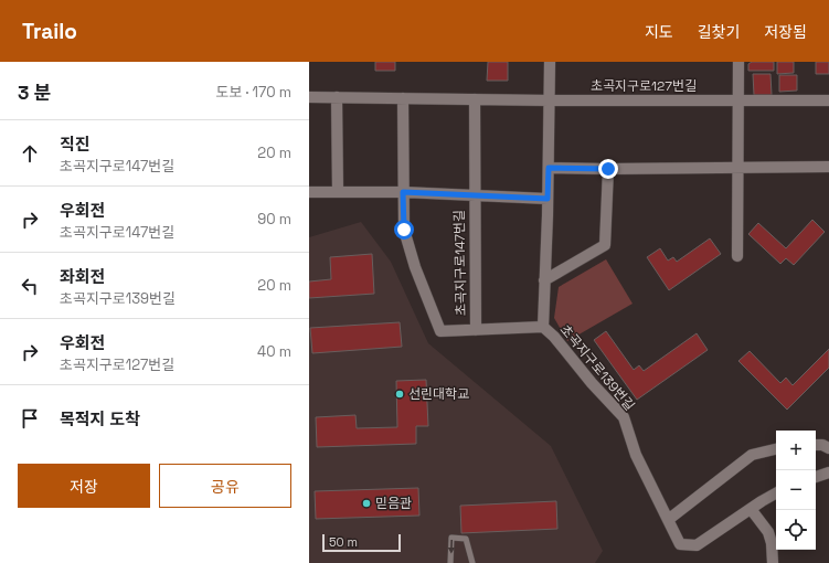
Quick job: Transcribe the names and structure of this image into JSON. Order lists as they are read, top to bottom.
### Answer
{
  "streets": {
    "street": ["초곡지구로127번길", "초곡지구로147번길", "초곡지구로139번길"]
  },
  "crossings": [
    ["초곡지구로127번길", "초곡지구로139번길"],
    ["초곡지구로147번길", "초곡지구로139번길"]
  ],
  "places": ["선린대학교", "믿음관"],
  "scale_bar": "50 m",
  "page": {
    "header": "Trailo",
    "nav": ["지도", "길찾기", "저장됨"],
    "heading": ["3 분", "도보 · 170 m"],
    "list": [
      ["직진", "초곡지구로147번길", "20 m"],
      ["우회전", "초곡지구로147번길", "90 m"],
      ["좌회전", "초곡지구로139번길", "20 m"],
      ["우회전", "초곡지구로127번길", "40 m"],
      "목적지 도착"
    ],
    "map_buttons": ["+", "−"],
    "buttons": ["저장", "공유"],
    "scale": "50 m"
  }
}
